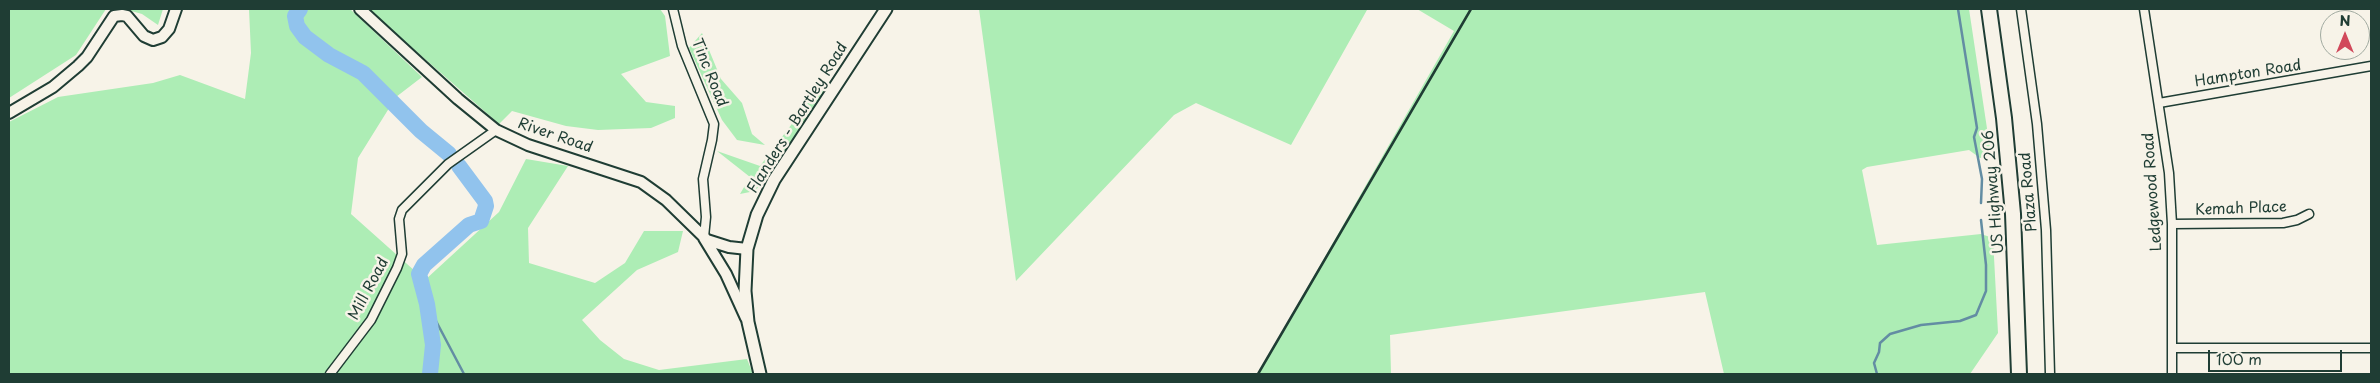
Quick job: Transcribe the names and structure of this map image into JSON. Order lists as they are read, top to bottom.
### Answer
{
  "streets": {
    "highway": ["US Highway 206"],
    "main road": ["Flanders - Bartley Road"],
    "street": [
      "Tinc Road",
      "Hampton Road",
      "River Road",
      "Plaza Road",
      "Ledgewood Road",
      "Kemah Place",
      "Mill Road"
    ]
  },
  "crossings": [
    ["Tinc Road", "River Road"],
    ["Hampton Road", "Ledgewood Road"],
    ["Flanders - Bartley Road", "River Road"],
    ["River Road", "Mill Road"],
    ["Ledgewood Road", "Kemah Place"]
  ],
  "scale_bar": "100 m",
  "north": "top"
}
